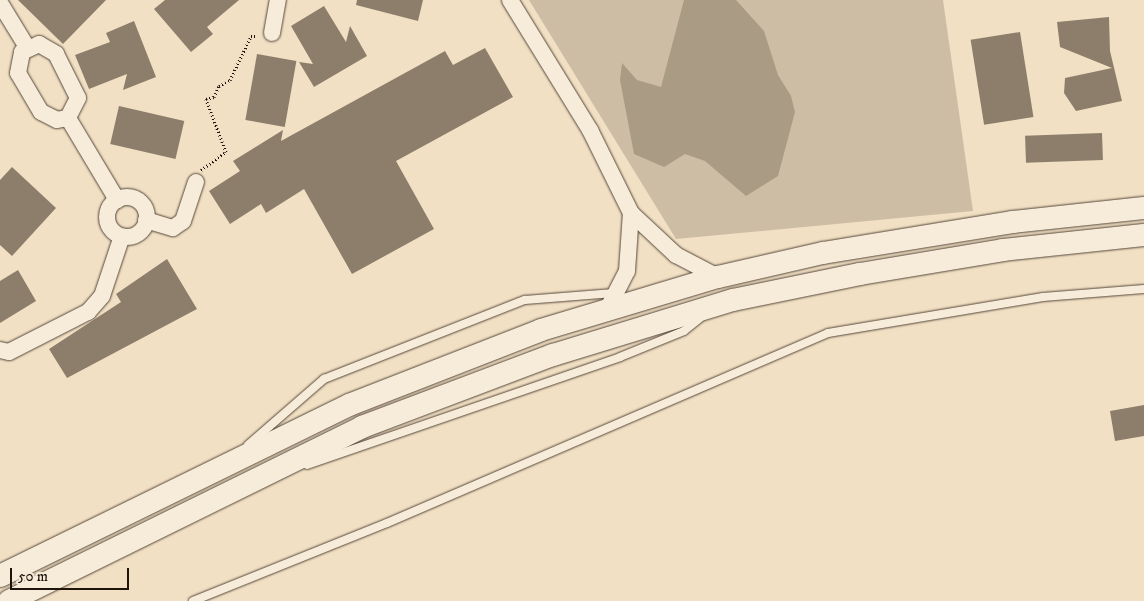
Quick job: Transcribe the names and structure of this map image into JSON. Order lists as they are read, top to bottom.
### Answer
{
  "scale_bar": "50 m"
}
